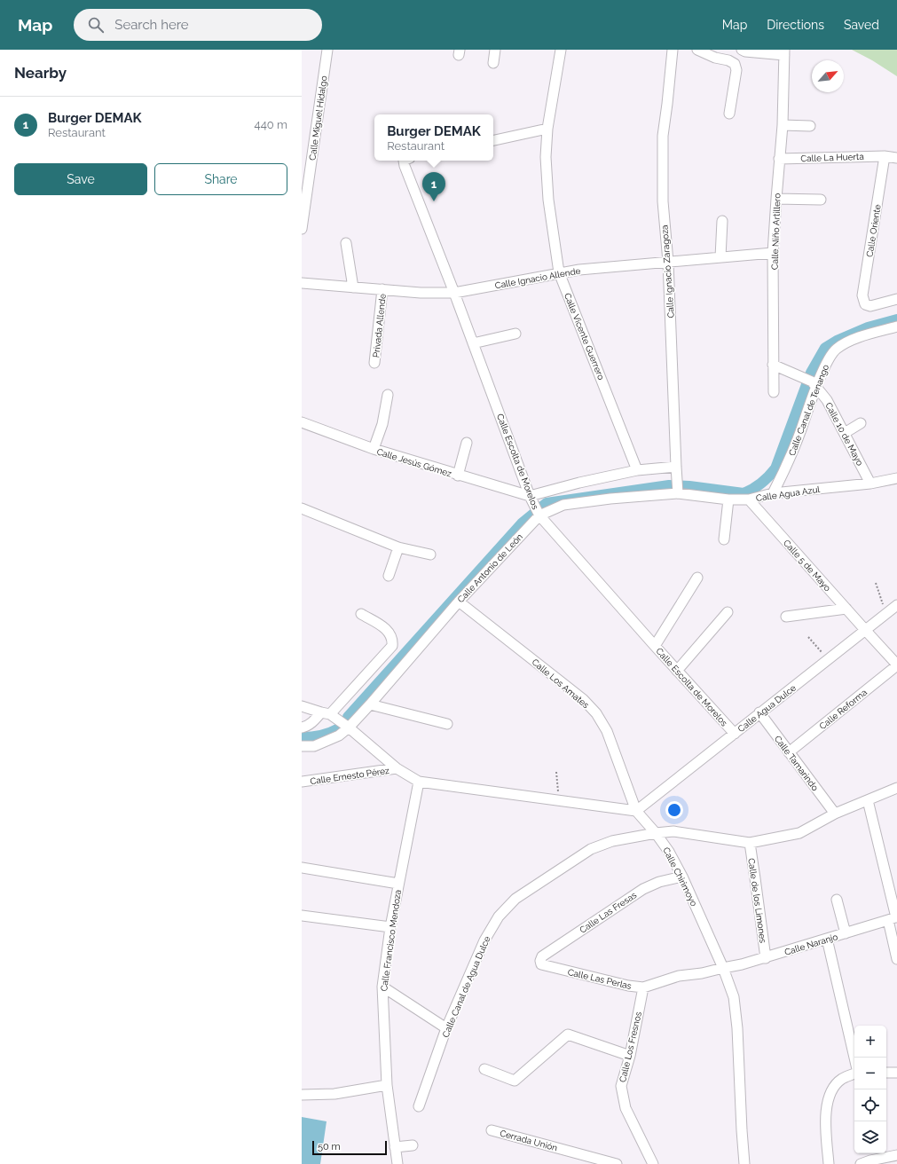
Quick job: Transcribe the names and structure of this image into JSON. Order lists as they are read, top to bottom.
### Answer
{
  "streets": {
    "street": [
      "Calle Miguel Hidalgo",
      "Calle La Huerta",
      "Calle Oriente",
      "Calle Niño Artillero",
      "Calle Ignacio Zaragoza",
      "Calle Ignacio Allende",
      "Privada Allende",
      "Calle Vicente Guerrero",
      "Calle Canal de Tenango",
      "Calle 10 de Mayo",
      "Calle Escolta de Morelos",
      "Calle Jesús Gómez",
      "Calle Agua Azul",
      "Calle 5 de Mayo",
      "Calle Antonio de León",
      "Calle Los Amates",
      "Calle Agua Dulce",
      "Calle Reforma",
      "Calle Tamarindo",
      "Calle Ernesto Pérez",
      "Calle Chirimoyo",
      "Calle de los Limones",
      "Calle Las Fresas",
      "Calle Francisco Mendoza",
      "Calle Naranjo",
      "Calle Las Perlas",
      "Calle Canal de Agua Dulce",
      "Calle Los Fresnos",
      "Cerrada Unión"
    ]
  },
  "crossings": [
    ["Calle La Huerta", "Calle Oriente"],
    ["Calle La Huerta", "Calle Niño Artillero"],
    ["Calle Niño Artillero", "Calle Ignacio Allende"],
    ["Calle Ignacio Zaragoza", "Calle Ignacio Allende"],
    ["Calle Ignacio Zaragoza", "Calle Agua Azul"],
    ["Calle Ignacio Zaragoza", "Calle Antonio de León"],
    ["Calle Ignacio Allende", "Privada Allende"],
    ["Calle Ignacio Allende", "Calle Vicente Guerrero"],
    ["Calle Ignacio Allende", "Calle Escolta de Morelos"],
    ["Calle Canal de Tenango", "Calle 10 de Mayo"],
    ["Calle Canal de Tenango", "Calle Agua Azul"],
    ["Calle 10 de Mayo", "Calle Agua Azul"],
    ["Calle Escolta de Morelos", "Calle Jesús Gómez"],
    ["Calle Escolta de Morelos", "Calle Antonio de León"],
    ["Calle Escolta de Morelos", "Calle Agua Dulce"],
    ["Calle Agua Azul", "Calle 5 de Mayo"],
    ["Calle Agua Azul", "Calle Antonio de León"],
    ["Calle 5 de Mayo", "Calle Agua Dulce"],
    ["Calle 5 de Mayo", "Calle Reforma"],
    ["Calle Antonio de León", "Calle Los Amates"],
    ["Calle Antonio de León", "Calle Ernesto Pérez"],
    ["Calle Los Amates", "Calle Agua Dulce"],
    ["Calle Los Amates", "Calle Chirimoyo"],
    ["Calle Agua Dulce", "Calle Tamarindo"],
    ["Calle Agua Dulce", "Calle Chirimoyo"],
    ["Calle Reforma", "Calle Tamarindo"],
    ["Calle Tamarindo", "Calle Canal de Agua Dulce"],
    ["Calle Ernesto Pérez", "Calle Francisco Mendoza"],
    ["Calle Chirimoyo", "Calle Las Fresas"],
    ["Calle Chirimoyo", "Calle Naranjo"],
    ["Calle Chirimoyo", "Calle Las Perlas"],
    ["Calle Chirimoyo", "Calle Canal de Agua Dulce"],
    ["Calle de los Limones", "Calle Naranjo"],
    ["Calle de los Limones", "Calle Canal de Agua Dulce"],
    ["Calle Las Fresas", "Calle Las Perlas"],
    ["Calle Naranjo", "Calle Las Perlas"],
    ["Calle Las Perlas", "Calle Los Fresnos"]
  ],
  "scale_bar": "50 m",
  "north": "top right",
  "page": {
    "header": "Map",
    "search": "Search here",
    "nav": ["Map", "Directions", "Saved"],
    "heading": "Nearby",
    "list": [
      {
        "mark": "1",
        "name": "Burger DEMAK",
        "note": "Restaurant",
        "value": "440 m"
      }
    ],
    "popup": ["Burger DEMAK", "Restaurant"],
    "buttons": ["Save", "Share"],
    "pins": "1",
    "map_buttons": ["+", "−"],
    "scale": "50 m"
  }
}
